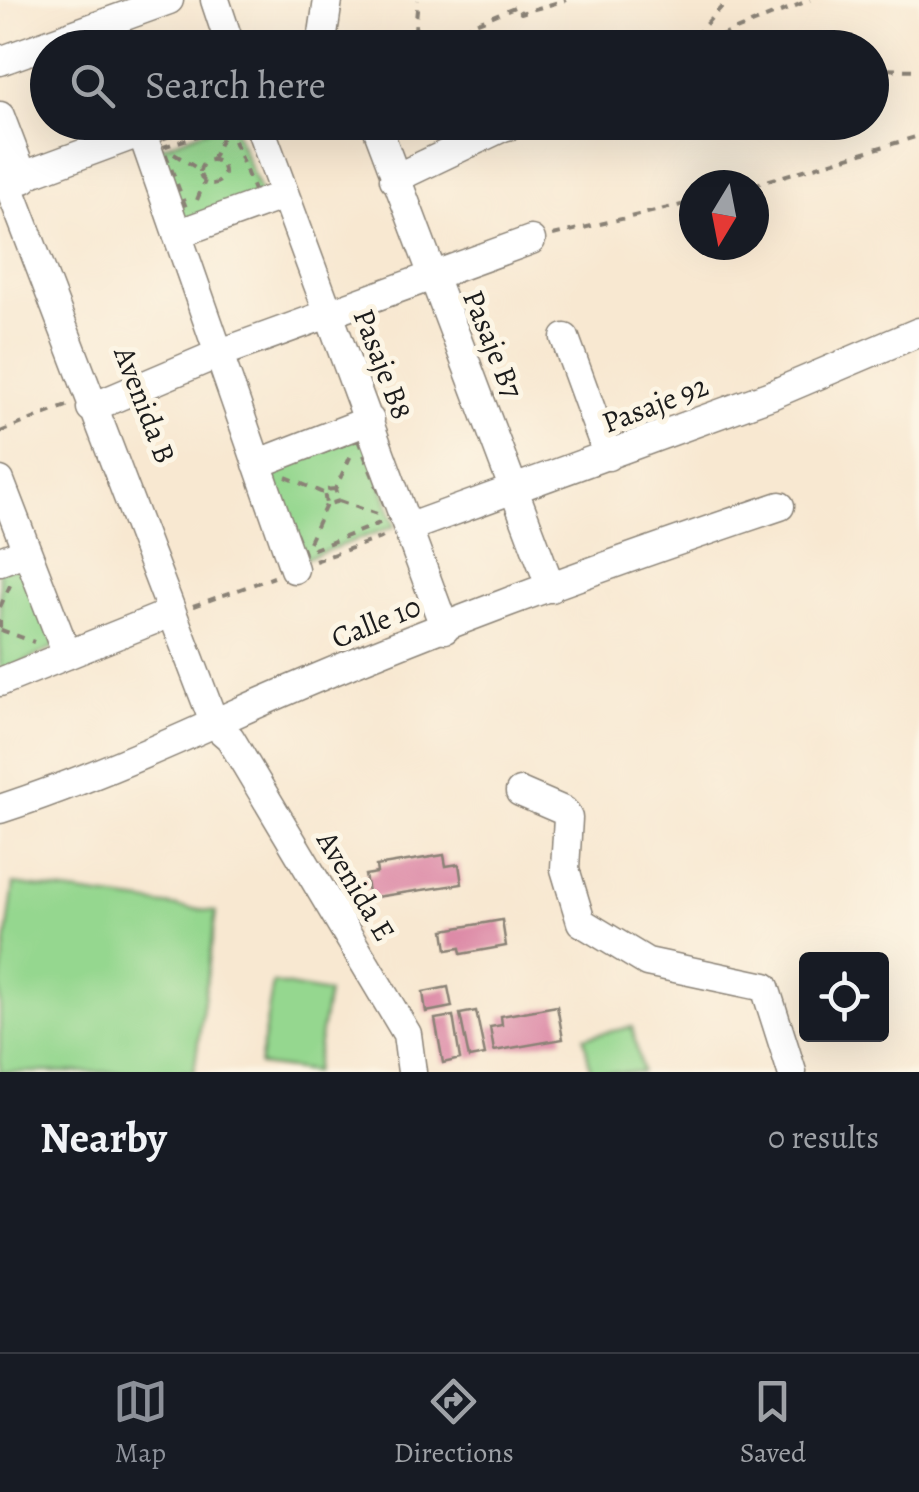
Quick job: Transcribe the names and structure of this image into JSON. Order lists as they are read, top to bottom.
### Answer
{
  "streets": {
    "street": [
      "Pasaje B7",
      "Pasaje B8",
      "Pasaje 92",
      "Avenida B",
      "Calle 10",
      "Avenida E"
    ]
  },
  "crossings": [
    ["Pasaje B7", "Pasaje 92"],
    ["Pasaje B7", "Calle 10"],
    ["Pasaje B8", "Pasaje 92"],
    ["Pasaje B8", "Calle 10"],
    ["Avenida B", "Calle 10"],
    ["Avenida B", "Avenida E"],
    ["Calle 10", "Avenida E"]
  ],
  "north": "bottom",
  "page": {
    "search": "Search here",
    "heading": ["Nearby", "0 results"],
    "nav": ["Map", "Directions", "Saved"]
  }
}
